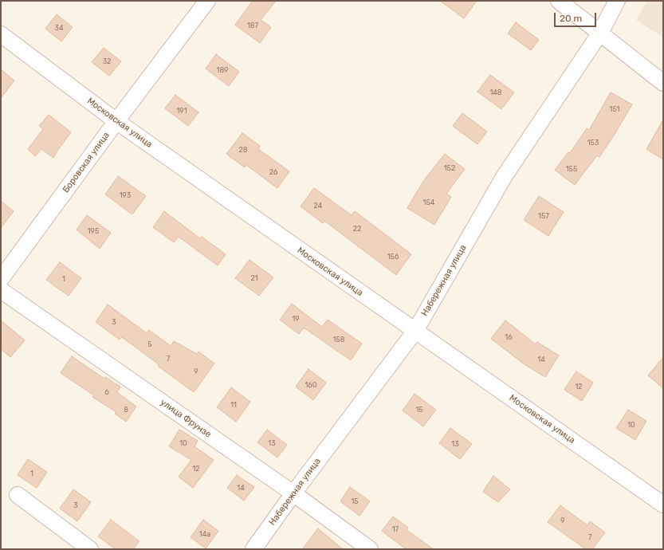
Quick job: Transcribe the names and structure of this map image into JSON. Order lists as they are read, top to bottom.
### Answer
{
  "streets": {
    "street": [
      "Московская улица",
      "Боровская улица",
      "Набережная улица",
      "улица Фрунзе"
    ]
  },
  "crossings": [
    ["Московская улица", "Боровская улица"],
    ["Московская улица", "Набережная улица"],
    ["Набережная улица", "улица Фрунзе"]
  ],
  "house_numbers": [
    "187",
    "34",
    "32",
    "189",
    "148",
    "151",
    "191",
    "153",
    "28",
    "152",
    "155",
    "26",
    "193",
    "154",
    "24",
    "157",
    "22",
    "195",
    "156",
    "21",
    "1",
    "19",
    "3",
    "16",
    "158",
    "5",
    "7",
    "14",
    "9",
    "160",
    "12",
    "6",
    "11",
    "8",
    "15",
    "10",
    "10",
    "13",
    "13",
    "12",
    "1",
    "14",
    "15",
    "3",
    "9",
    "17",
    "14а",
    "7"
  ],
  "scale_bar": "20 m"
}
